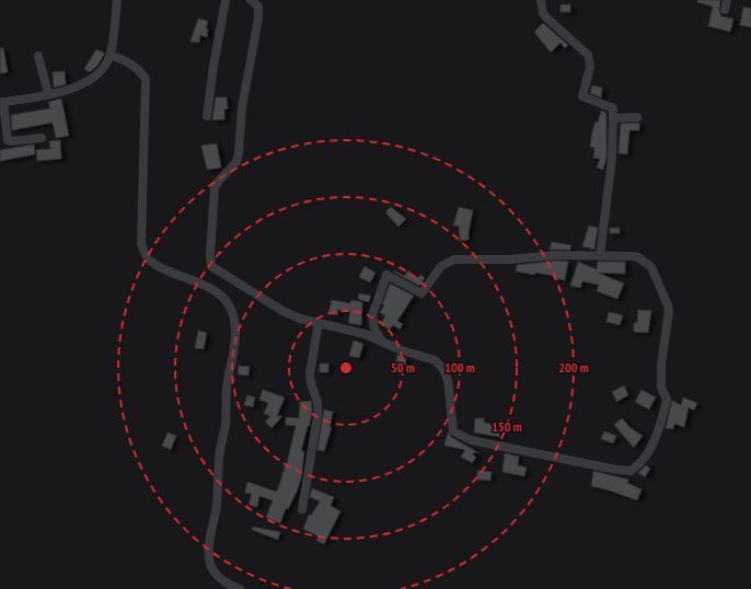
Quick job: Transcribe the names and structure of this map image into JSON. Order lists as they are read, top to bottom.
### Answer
{
  "rings": [
    "50 m",
    "100 m",
    "200 m",
    "150 m"
  ]
}
